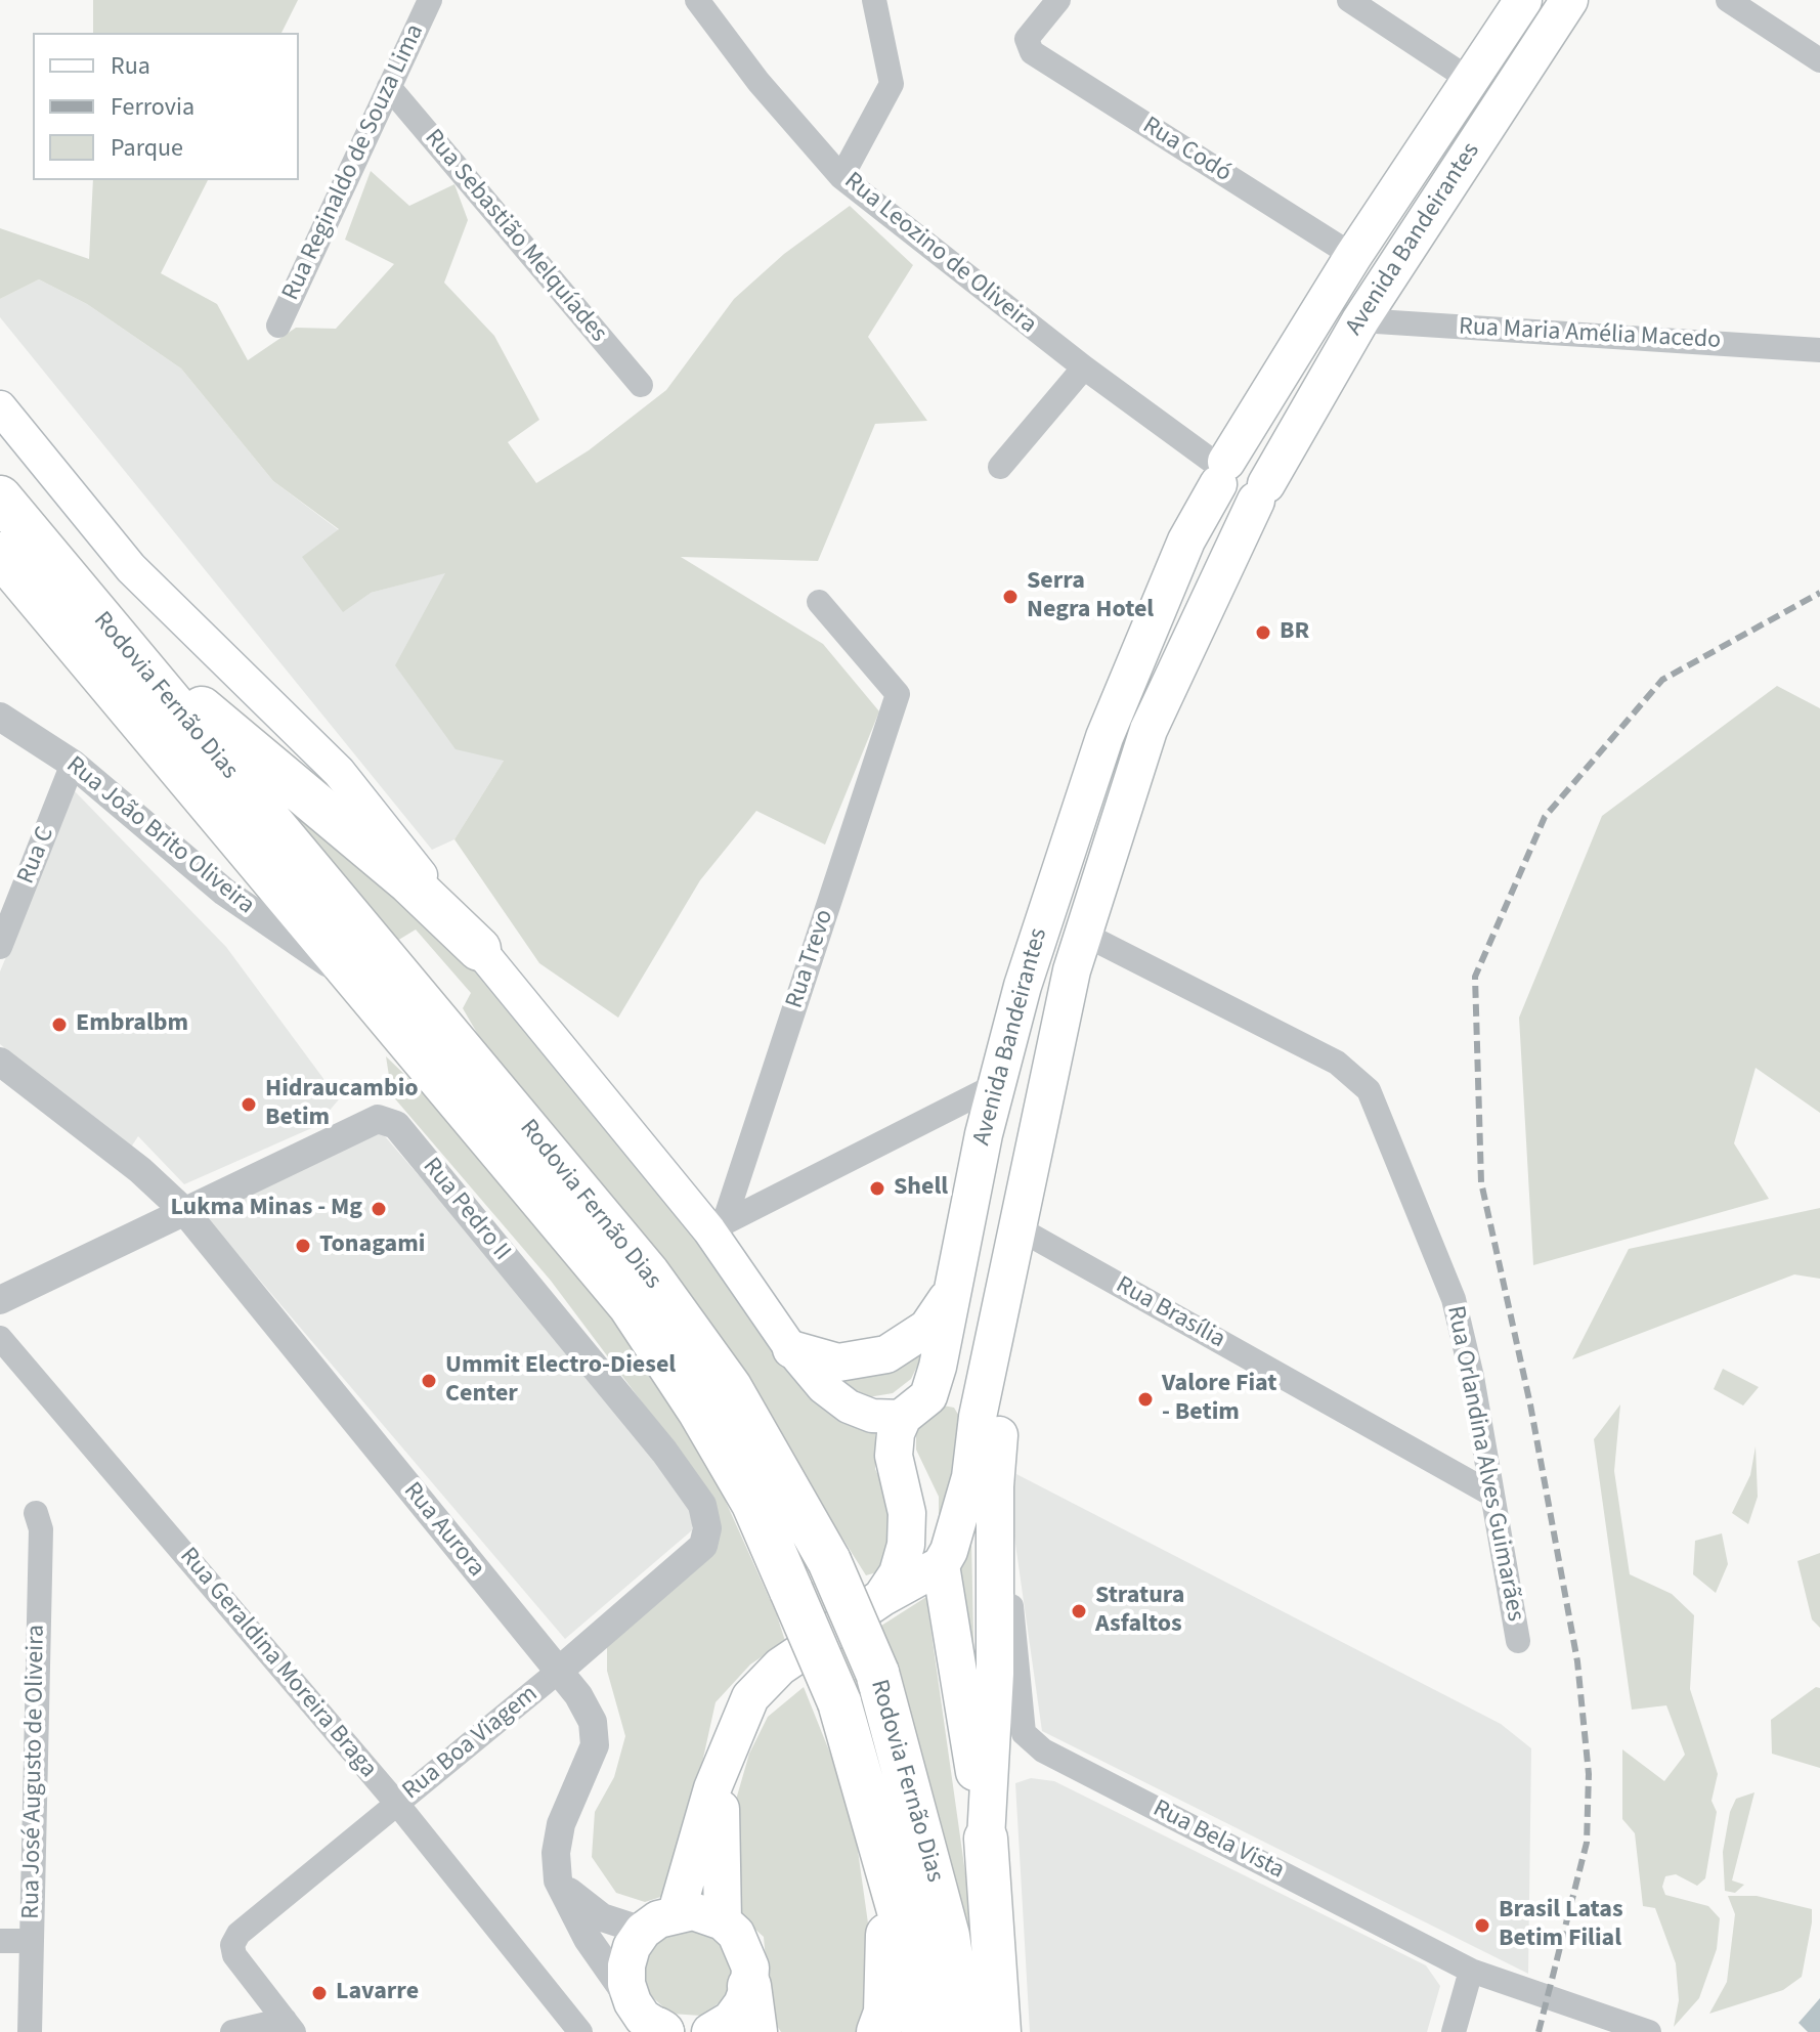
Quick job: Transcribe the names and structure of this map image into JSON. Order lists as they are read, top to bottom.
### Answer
{
  "streets": {
    "highway": ["Rodovia Fernão Dias"],
    "main road": ["Avenida Bandeirantes"],
    "street": [
      "Rua Codó",
      "Rua Reginaldo de Souza Lima",
      "Rua Sebastião Melquíades",
      "Rua Leozino de Oliveira",
      "Rua Maria Amélia Macedo",
      "Rua João Brito Oliveira",
      "Rua C",
      "Rua Trevo",
      "Rua Pedro II",
      "Rua Brasília",
      "Rua Orlandina Alves Guimarães",
      "Rua Aurora",
      "Rua Geraldina Moreira Braga",
      "Rua Boa Viagem",
      "Rua José Augusto de Oliveira",
      "Rua Bela Vista"
    ]
  },
  "crossings": [
    ["Rua Codó", "Avenida Bandeirantes"],
    ["Rua Reginaldo de Souza Lima", "Rua Sebastião Melquíades"],
    ["Avenida Bandeirantes", "Rua Leozino de Oliveira"],
    ["Avenida Bandeirantes", "Rua Maria Amélia Macedo"],
    ["Avenida Bandeirantes", "Rua Brasília"],
    ["Avenida Bandeirantes", "Rua Orlandina Alves Guimarães"],
    ["Rodovia Fernão Dias", "Rua João Brito Oliveira"],
    ["Rua João Brito Oliveira", "Rua C"],
    ["Rua Pedro II", "Rua Aurora"],
    ["Rua Pedro II", "Rua Boa Viagem"],
    ["Rua Brasília", "Rua Orlandina Alves Guimarães"],
    ["Rua Aurora", "Rua Boa Viagem"],
    ["Rua Geraldina Moreira Braga", "Rua Boa Viagem"]
  ],
  "places": [
    "Serra Negra Hotel",
    "BR",
    "Embralbm",
    "Hidraucambio Betim",
    "Shell",
    "Lukma Minas - Mg",
    "Tonagami",
    "Ummit Electro-Diesel Center",
    "Valore Fiat - Betim",
    "Stratura Asfaltos",
    "Brasil Latas Betim Filial",
    "Lavarre"
  ],
  "legend": ["Rua", "Ferrovia", "Parque"]
}
